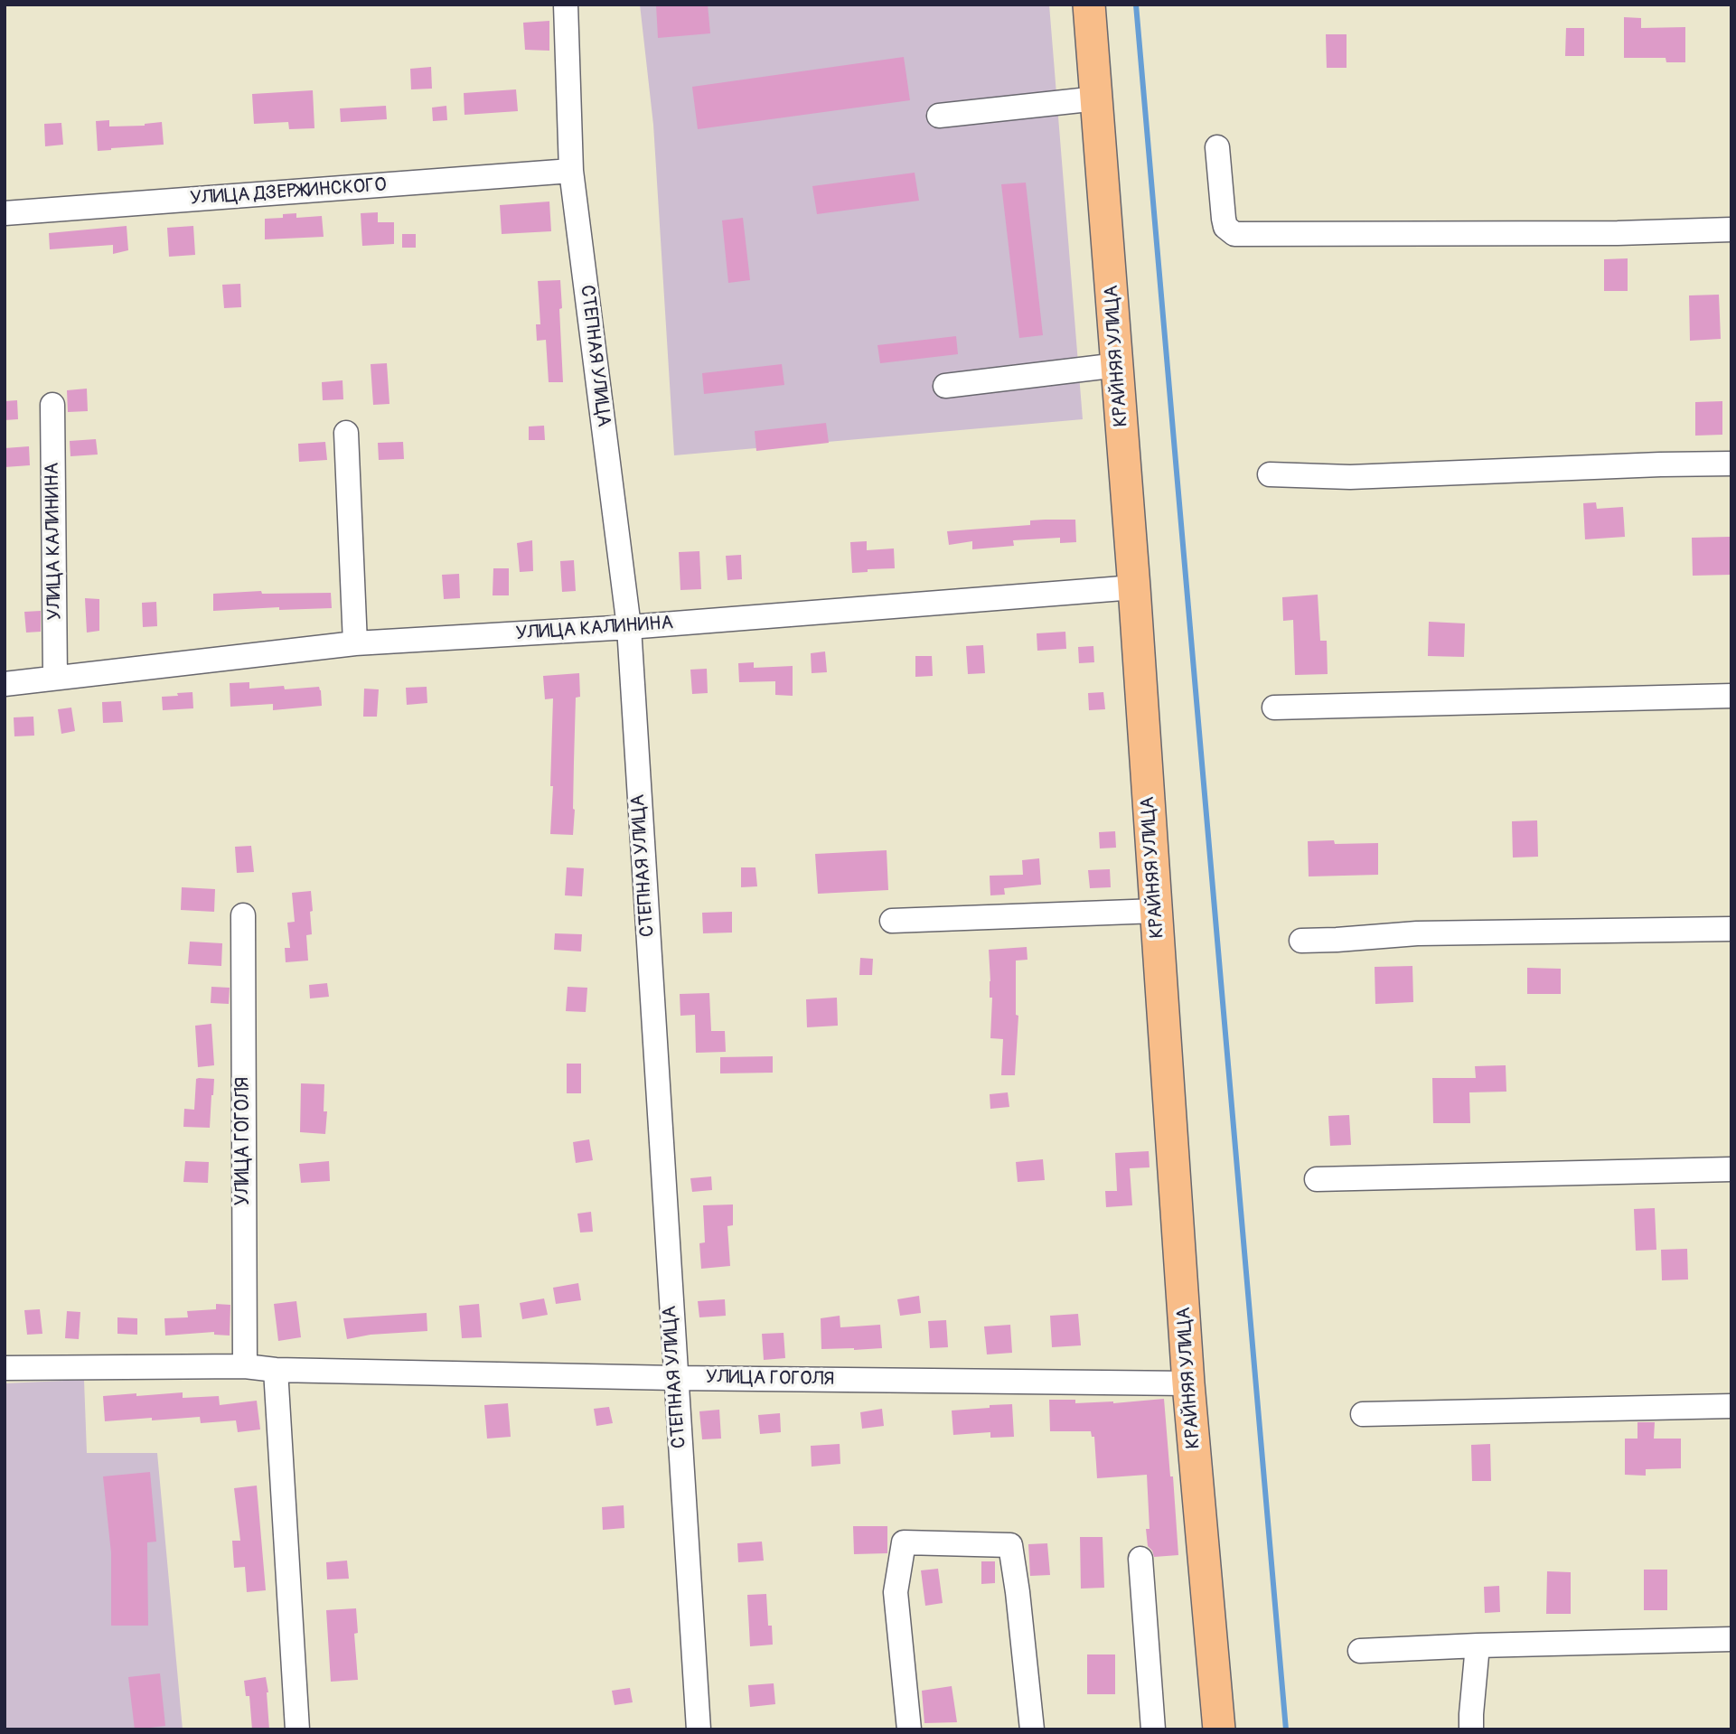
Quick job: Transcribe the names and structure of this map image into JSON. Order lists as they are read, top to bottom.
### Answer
{
  "streets": {
    "main road": ["КРАЙНЯЯ УЛИЦА"],
    "street": [
      "УЛИЦА ДЗЕРЖИНСКОГО",
      "СТЕПНАЯ УЛИЦА",
      "УЛИЦА КАЛИНИНА",
      "УЛИЦА ГОГОЛЯ"
    ]
  },
  "crossings": [
    ["УЛИЦА ДЗЕРЖИНСКОГО", "СТЕПНАЯ УЛИЦА"],
    ["СТЕПНАЯ УЛИЦА", "УЛИЦА КАЛИНИНА"],
    ["СТЕПНАЯ УЛИЦА", "УЛИЦА ГОГОЛЯ"],
    ["КРАЙНЯЯ УЛИЦА", "УЛИЦА КАЛИНИНА"],
    ["КРАЙНЯЯ УЛИЦА", "УЛИЦА ГОГОЛЯ"]
  ]
}
